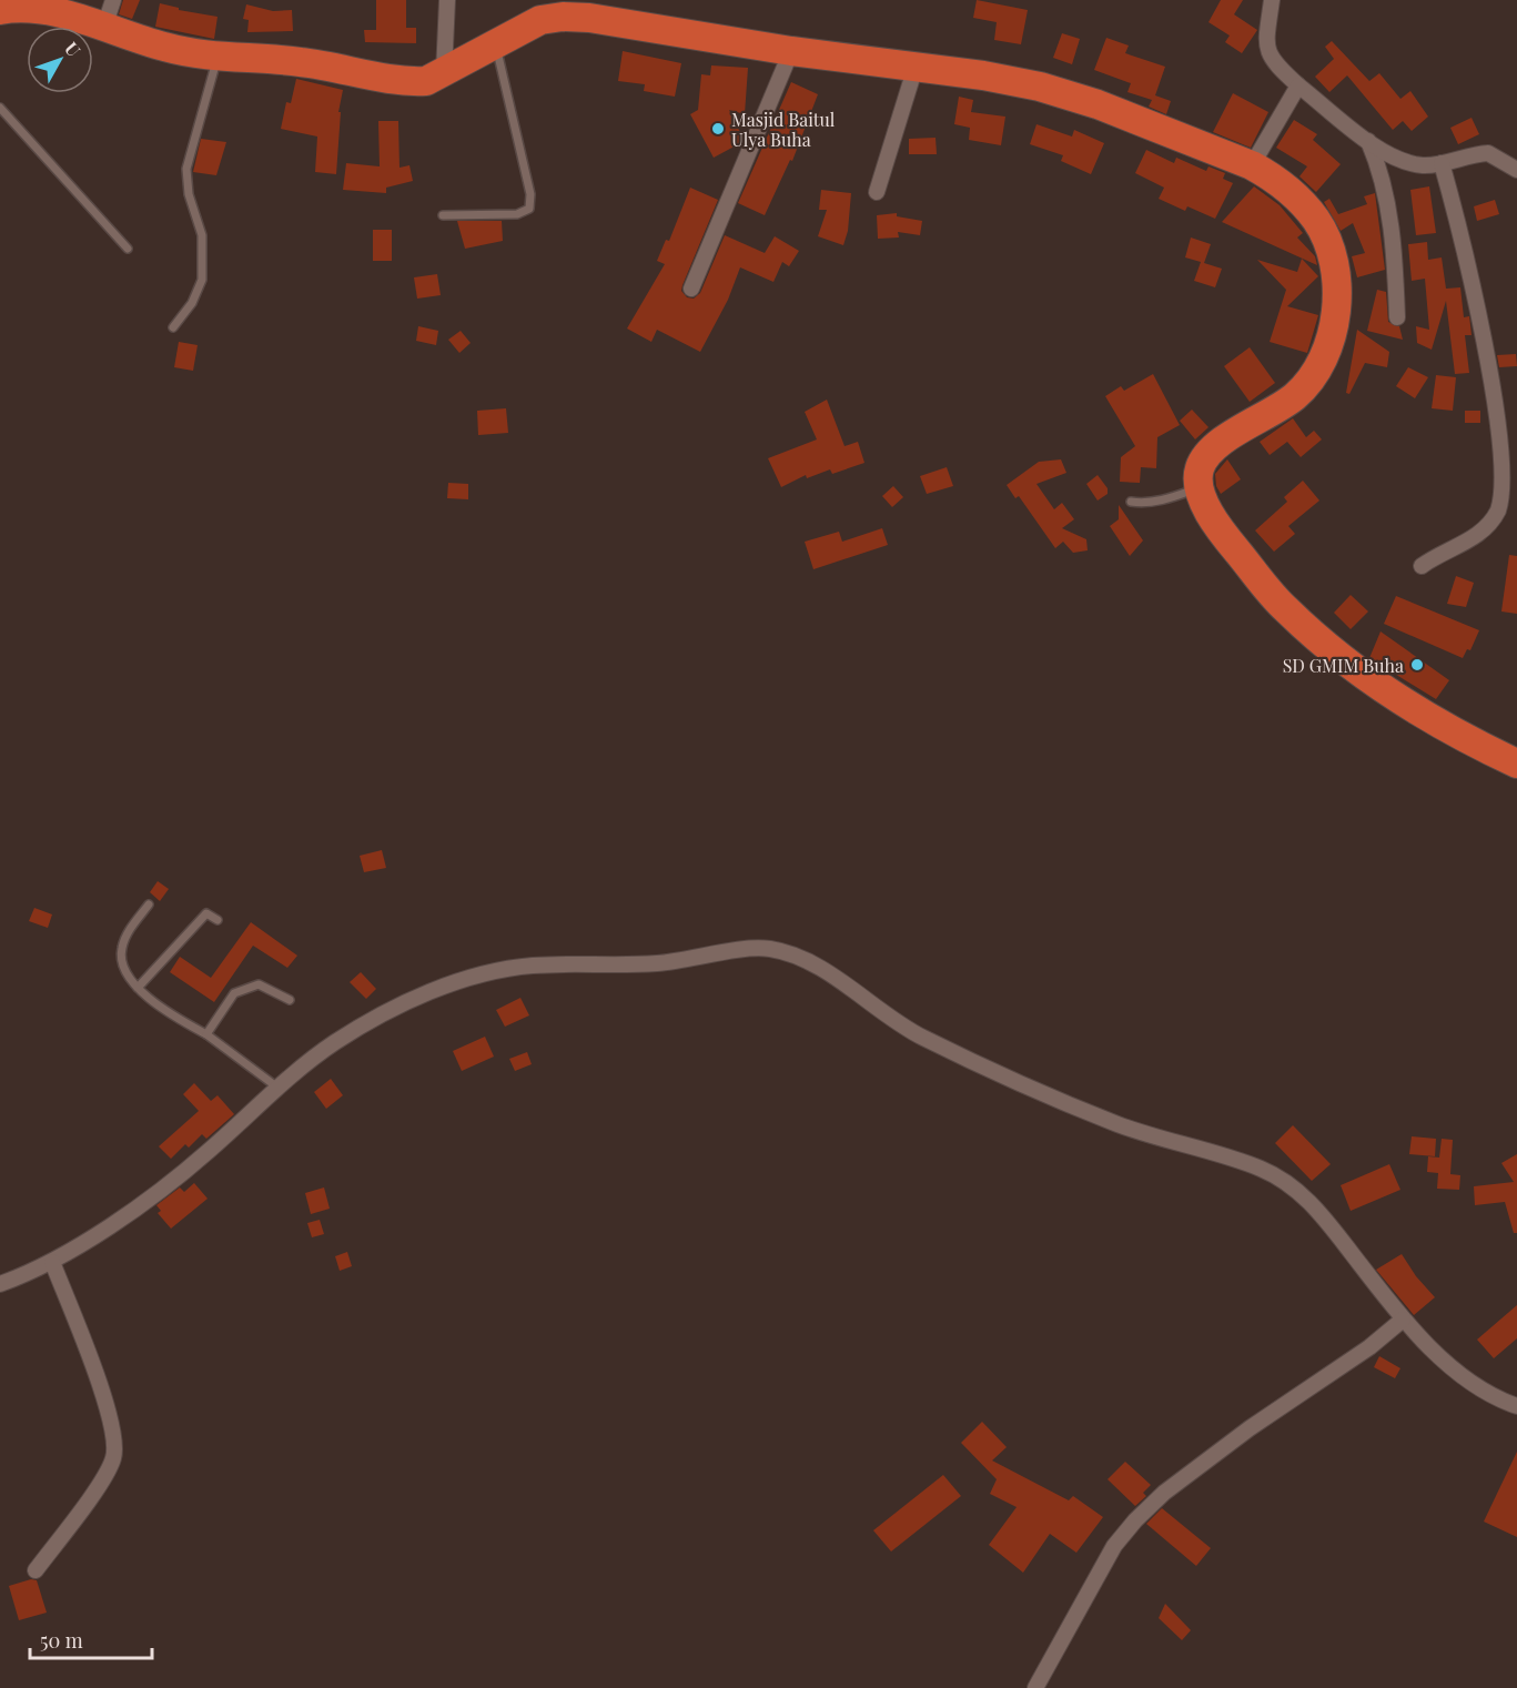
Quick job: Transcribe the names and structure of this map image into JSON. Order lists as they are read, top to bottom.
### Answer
{
  "places": ["Masjid Baitul Ulya Buha", "SD GMIM Buha"],
  "scale_bar": "50 m",
  "north": "top right"
}
